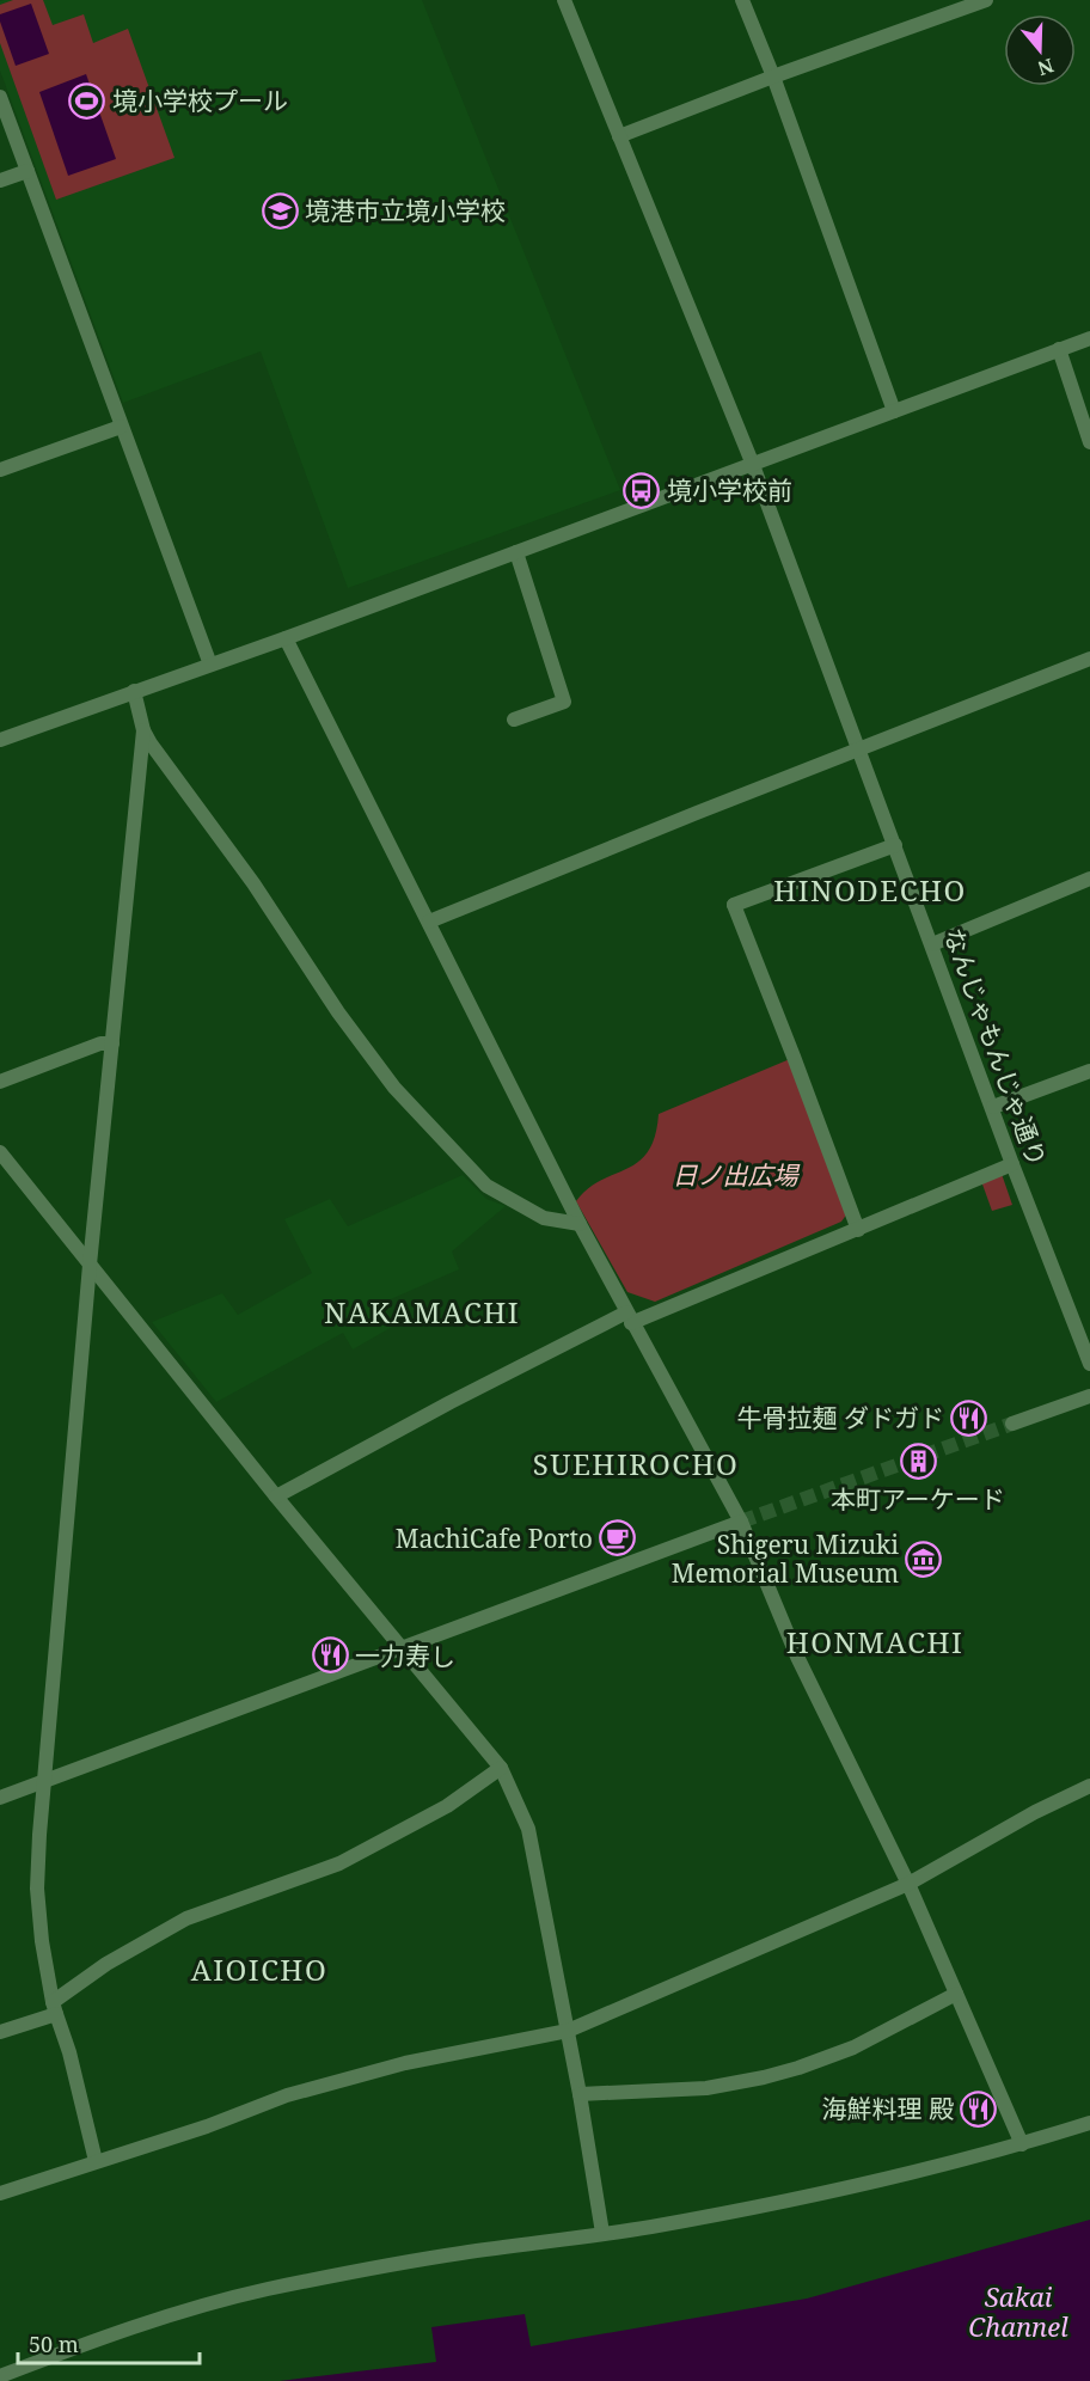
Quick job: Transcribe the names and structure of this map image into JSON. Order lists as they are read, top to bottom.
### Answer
{
  "streets": {
    "street": ["なんじゃもんじゃ通り"]
  },
  "districts": [
    "HINODECHO",
    "NAKAMACHI",
    "SUEHIROCHO",
    "HONMACHI",
    "AIOICHO"
  ],
  "water": ["Sakai Channel"],
  "parks": ["日ノ出広場"],
  "places": {
    "sports": ["境小学校プール"],
    "school or university": ["境港市立境小学校"],
    "bus stop": ["境小学校前"],
    "restaurant": ["牛骨拉麺 ダドガド", "一力寿し", "海鮮料理 殿"],
    "building": ["本町アーケード"],
    "cafe": ["MachiCafe Porto"],
    "museum": ["Shigeru Mizuki Memorial Museum"]
  },
  "scale_bar": "50 m",
  "north": "bottom"
}
